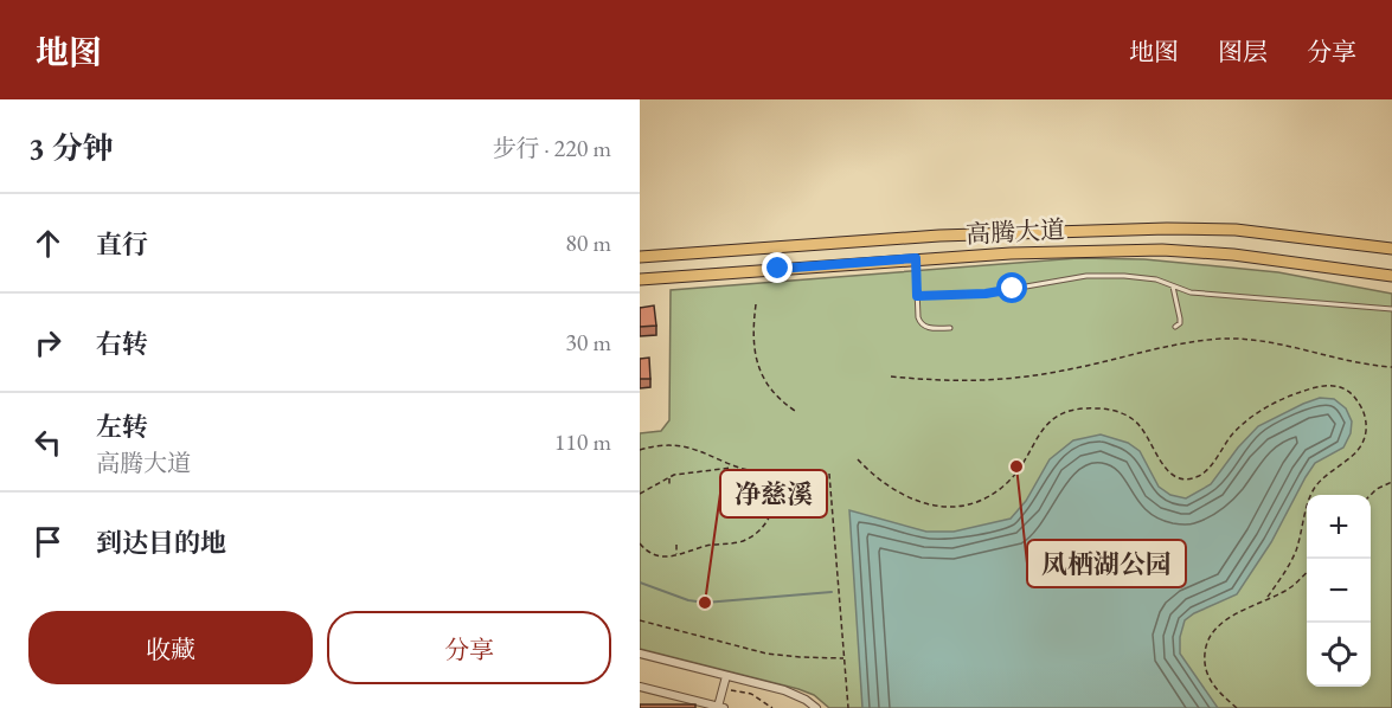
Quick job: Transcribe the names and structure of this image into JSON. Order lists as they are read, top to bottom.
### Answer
{
  "streets": {
    "main road": ["高腾大道"]
  },
  "places": ["凤栖湖公园", "净慈溪"],
  "page": {
    "header": "地图",
    "nav": ["地图", "图层", "分享"],
    "heading": ["3 分钟", "步行 · 220 m"],
    "list": [
      ["直行", "80 m"],
      ["右转", "30 m"],
      ["左转", "高腾大道", "110 m"],
      "到达目的地"
    ],
    "map_buttons": ["+", "−"],
    "buttons": ["收藏", "分享"]
  }
}
